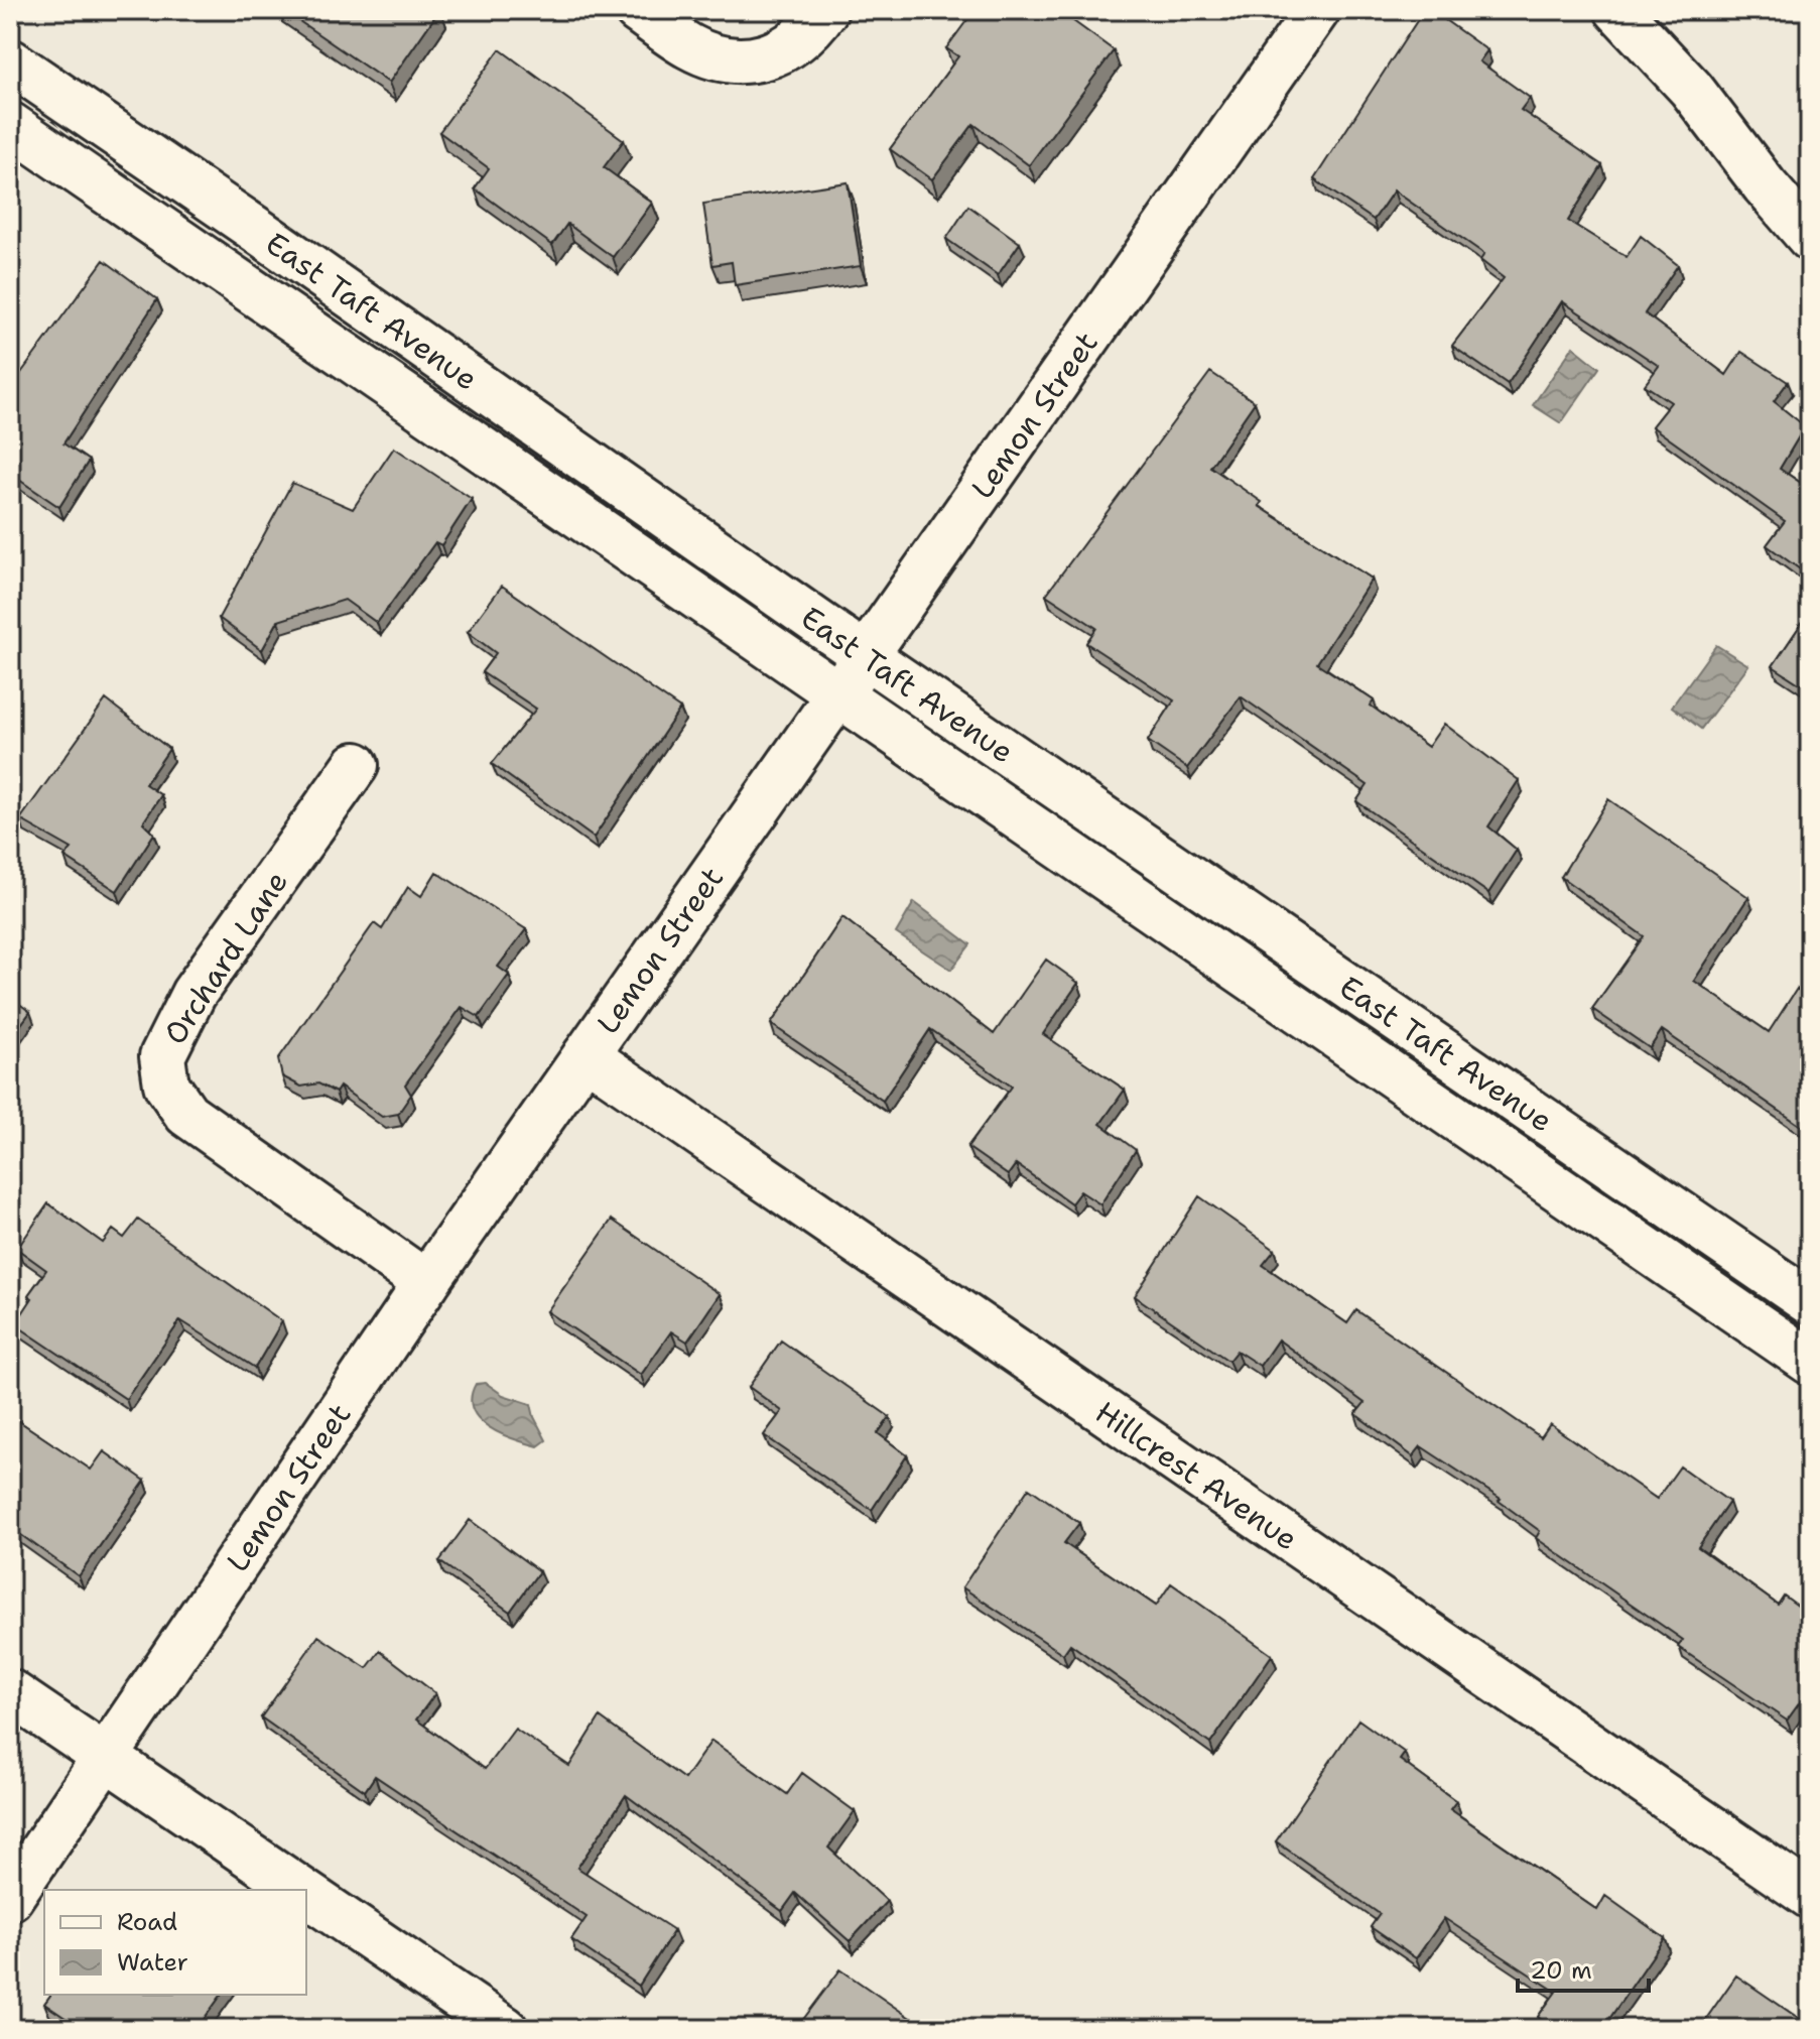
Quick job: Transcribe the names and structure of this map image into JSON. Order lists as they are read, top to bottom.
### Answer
{
  "streets": {
    "street": [
      "East Taft Avenue",
      "Lemon Street",
      "Orchard Lane",
      "Hillcrest Avenue"
    ]
  },
  "crossings": [
    ["East Taft Avenue", "Lemon Street"],
    ["Lemon Street", "Orchard Lane"],
    ["Lemon Street", "Hillcrest Avenue"]
  ],
  "legend": ["Road", "Water"],
  "scale_bar": "20 m"
}
